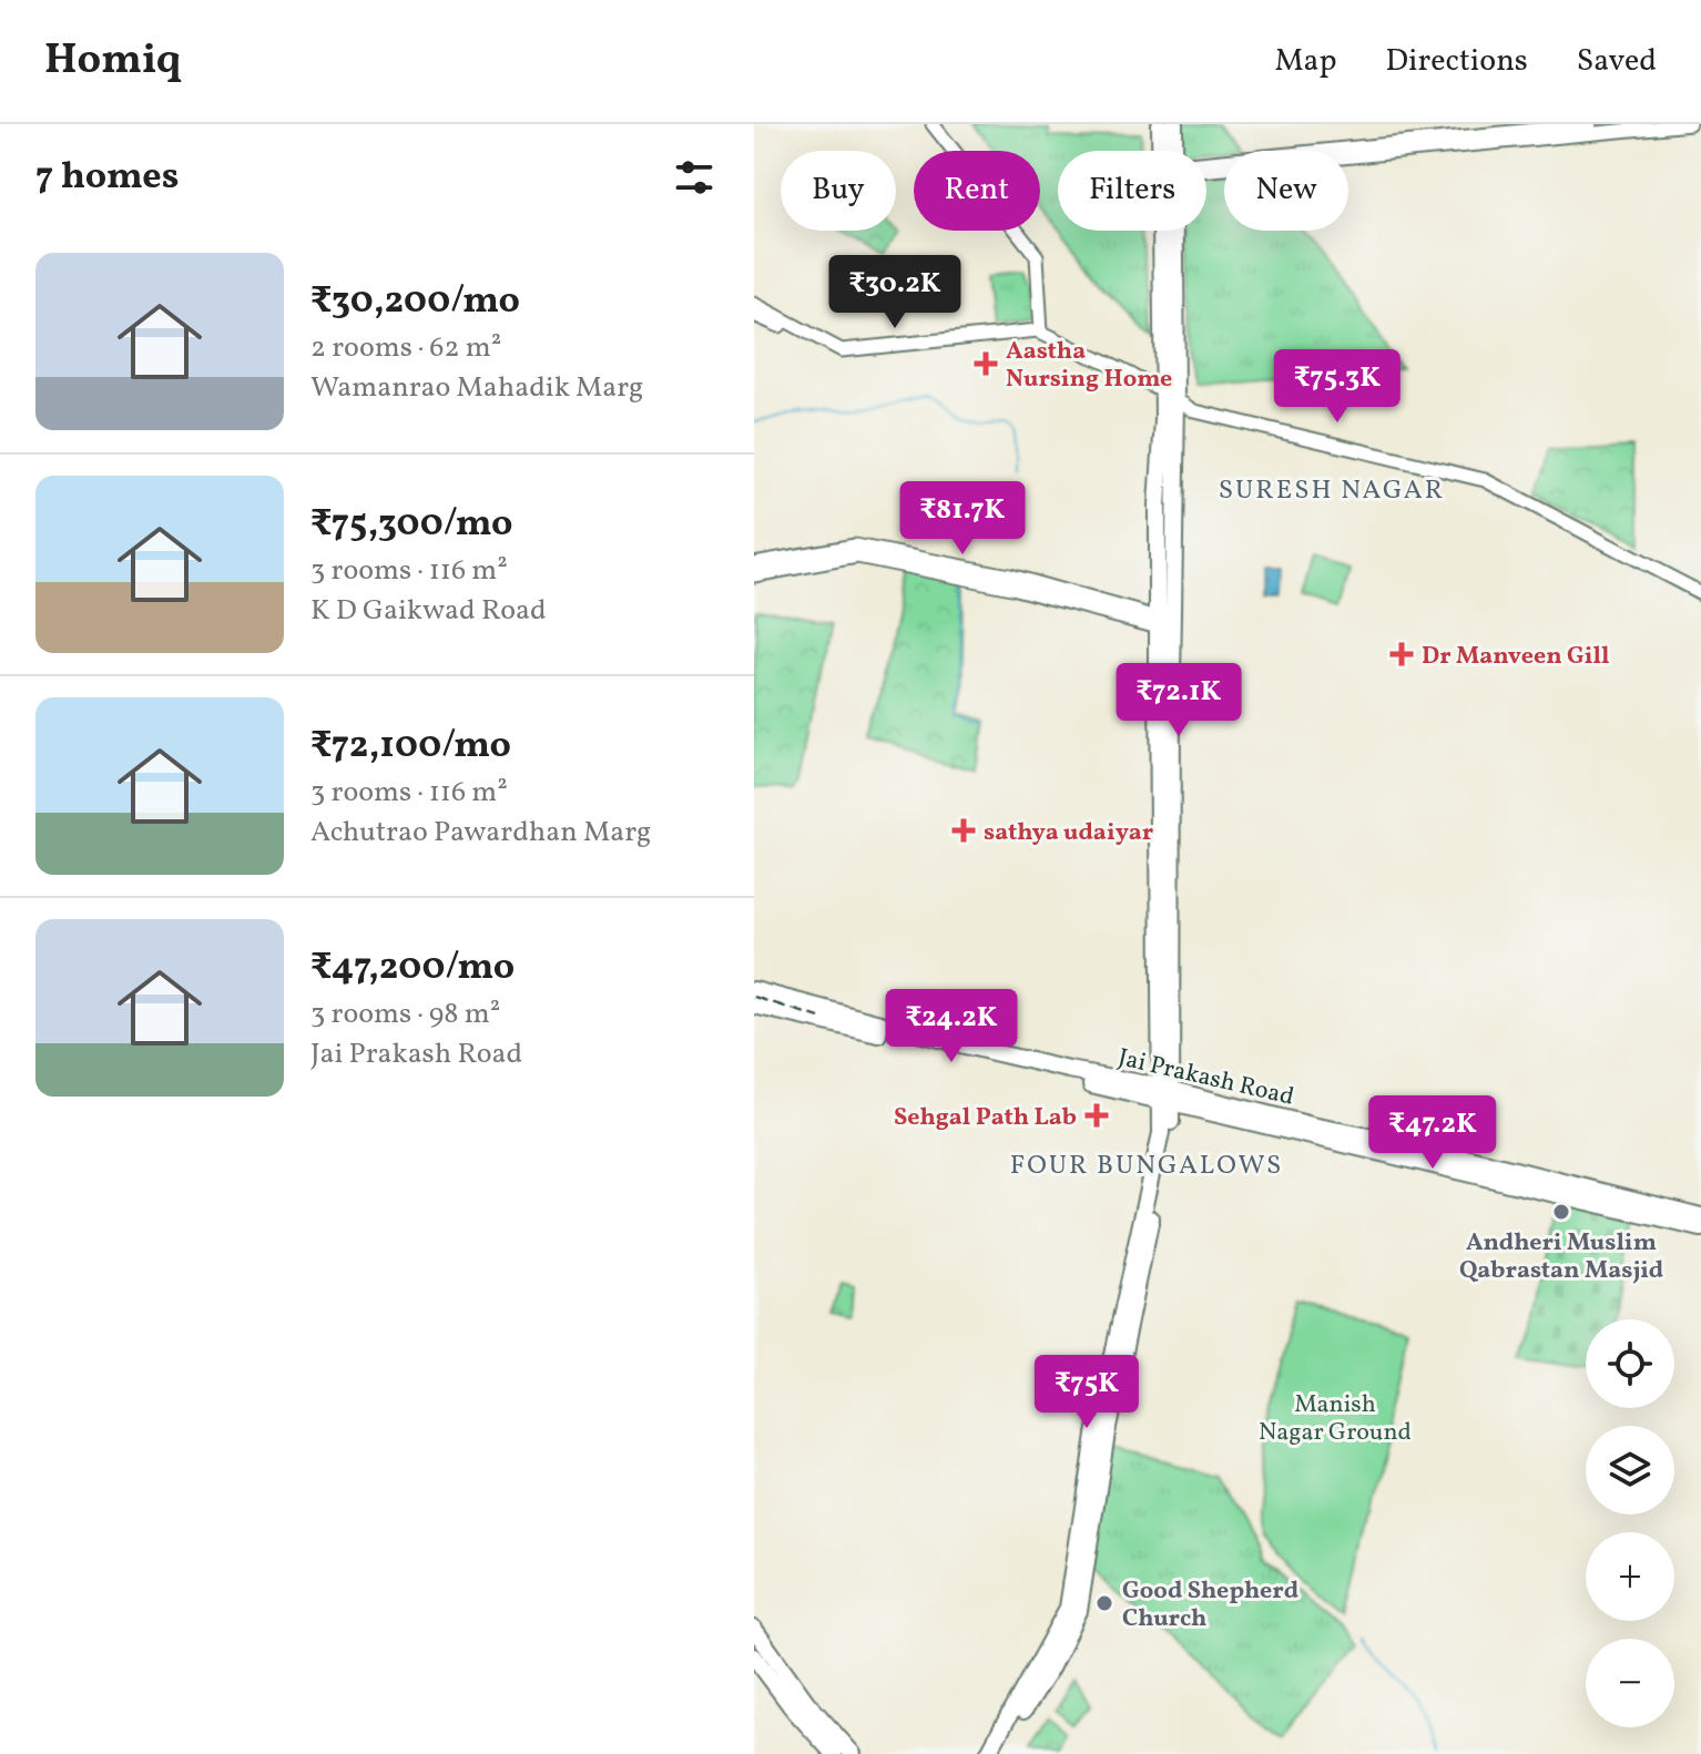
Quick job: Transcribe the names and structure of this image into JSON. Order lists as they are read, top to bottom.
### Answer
{
  "streets": {
    "main road": ["Jai Prakash Road"]
  },
  "districts": ["SURESH NAGAR", "FOUR BUNGALOWS"],
  "parks": ["Manish Nagar Ground"],
  "places": {
    "health": [
      "Aastha Nursing Home",
      "Dr Manveen Gill",
      "sathya udaiyar",
      "Sehgal Path Lab"
    ],
    "other": ["Andheri Muslim Qabrastan Masjid", "Good Shepherd Church"]
  },
  "page": {
    "header": "Homiq",
    "nav": ["Map", "Directions", "Saved"],
    "heading": "7 homes",
    "chip": [
      "Buy",
      "Rent",
      "Filters",
      "New"
    ],
    "list": [
      {
        "name": "₹30,200/mo",
        "note": "2 rooms · 62 m² · Wamanrao Mahadik Marg"
      },
      {
        "name": "₹75,300/mo",
        "note": "3 rooms · 116 m² · K D Gaikwad Road"
      },
      {
        "name": "₹72,100/mo",
        "note": "3 rooms · 116 m² · Achutrao Pawardhan Marg"
      },
      {
        "name": "₹47,200/mo",
        "note": "3 rooms · 98 m² · Jai Prakash Road"
      }
    ],
    "price": [
      "₹30.2K",
      "₹75.3K",
      "₹81.7K",
      "₹72.1K",
      "₹24.2K",
      "₹47.2K",
      "₹75K"
    ],
    "map_buttons": ["+", "−"]
  }
}
